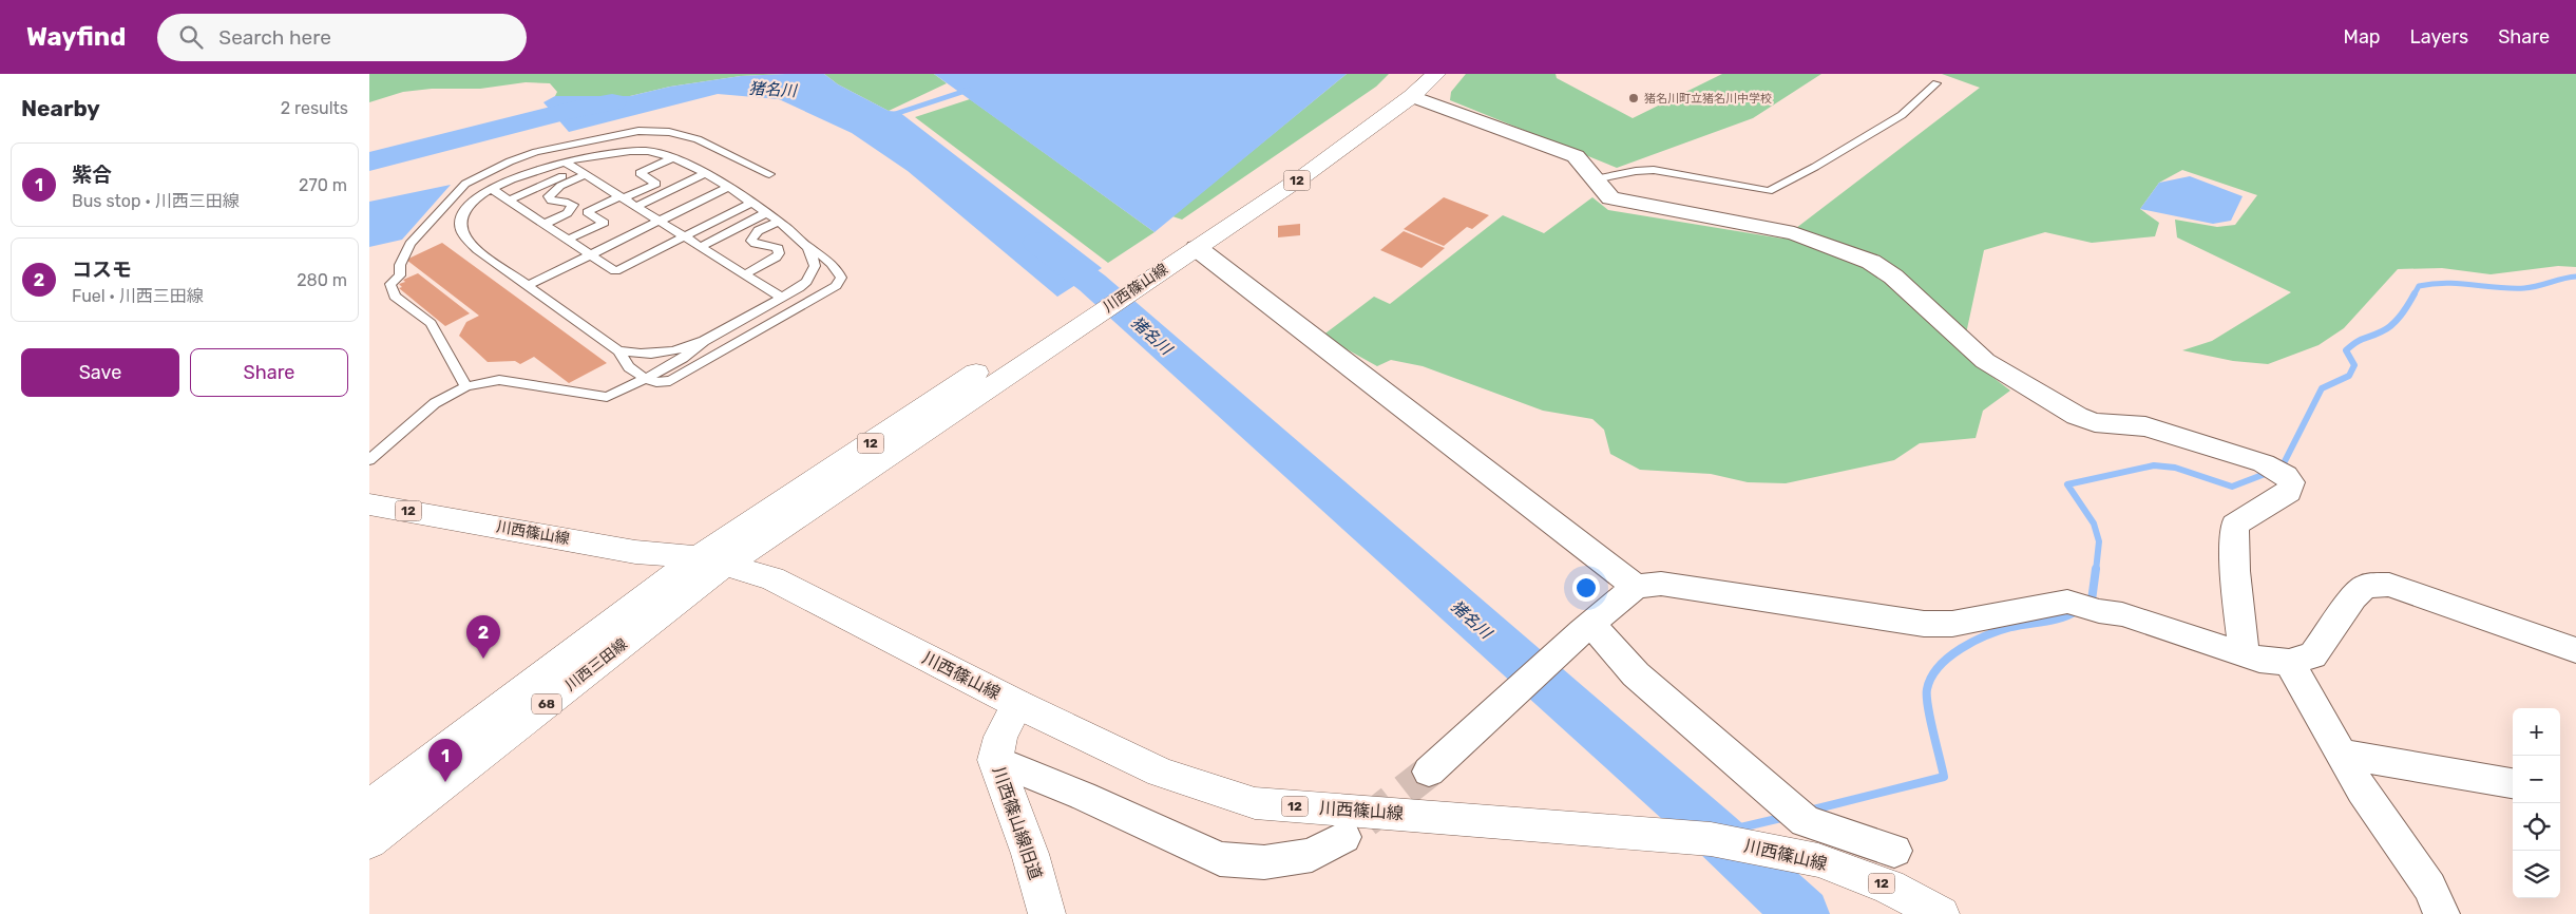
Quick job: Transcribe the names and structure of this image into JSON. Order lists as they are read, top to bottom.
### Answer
{
  "streets": {
    "main road": [
      "12",
      "川西篠山線",
      "川西三田線",
      "68",
      "川西篠山線旧道"
    ]
  },
  "crossings": [
    ["川西篠山線", "川西三田線"],
    ["川西篠山線", "川西篠山線旧道"]
  ],
  "water": ["猪名川"],
  "places": ["猪名川町立猪名川中学校"],
  "page": {
    "header": "Wayfind",
    "search": "Search here",
    "nav": ["Map", "Layers", "Share"],
    "heading": ["Nearby", "2 results"],
    "list": [
      {
        "mark": "1",
        "name": "紫合",
        "note": "Bus stop · 川西三田線",
        "value": "270 m"
      },
      {
        "mark": "2",
        "name": "コスモ",
        "note": "Fuel · 川西三田線",
        "value": "280 m"
      }
    ],
    "buttons": ["Save", "Share"],
    "pins": ["2", "1"],
    "map_buttons": ["+", "−"]
  }
}
